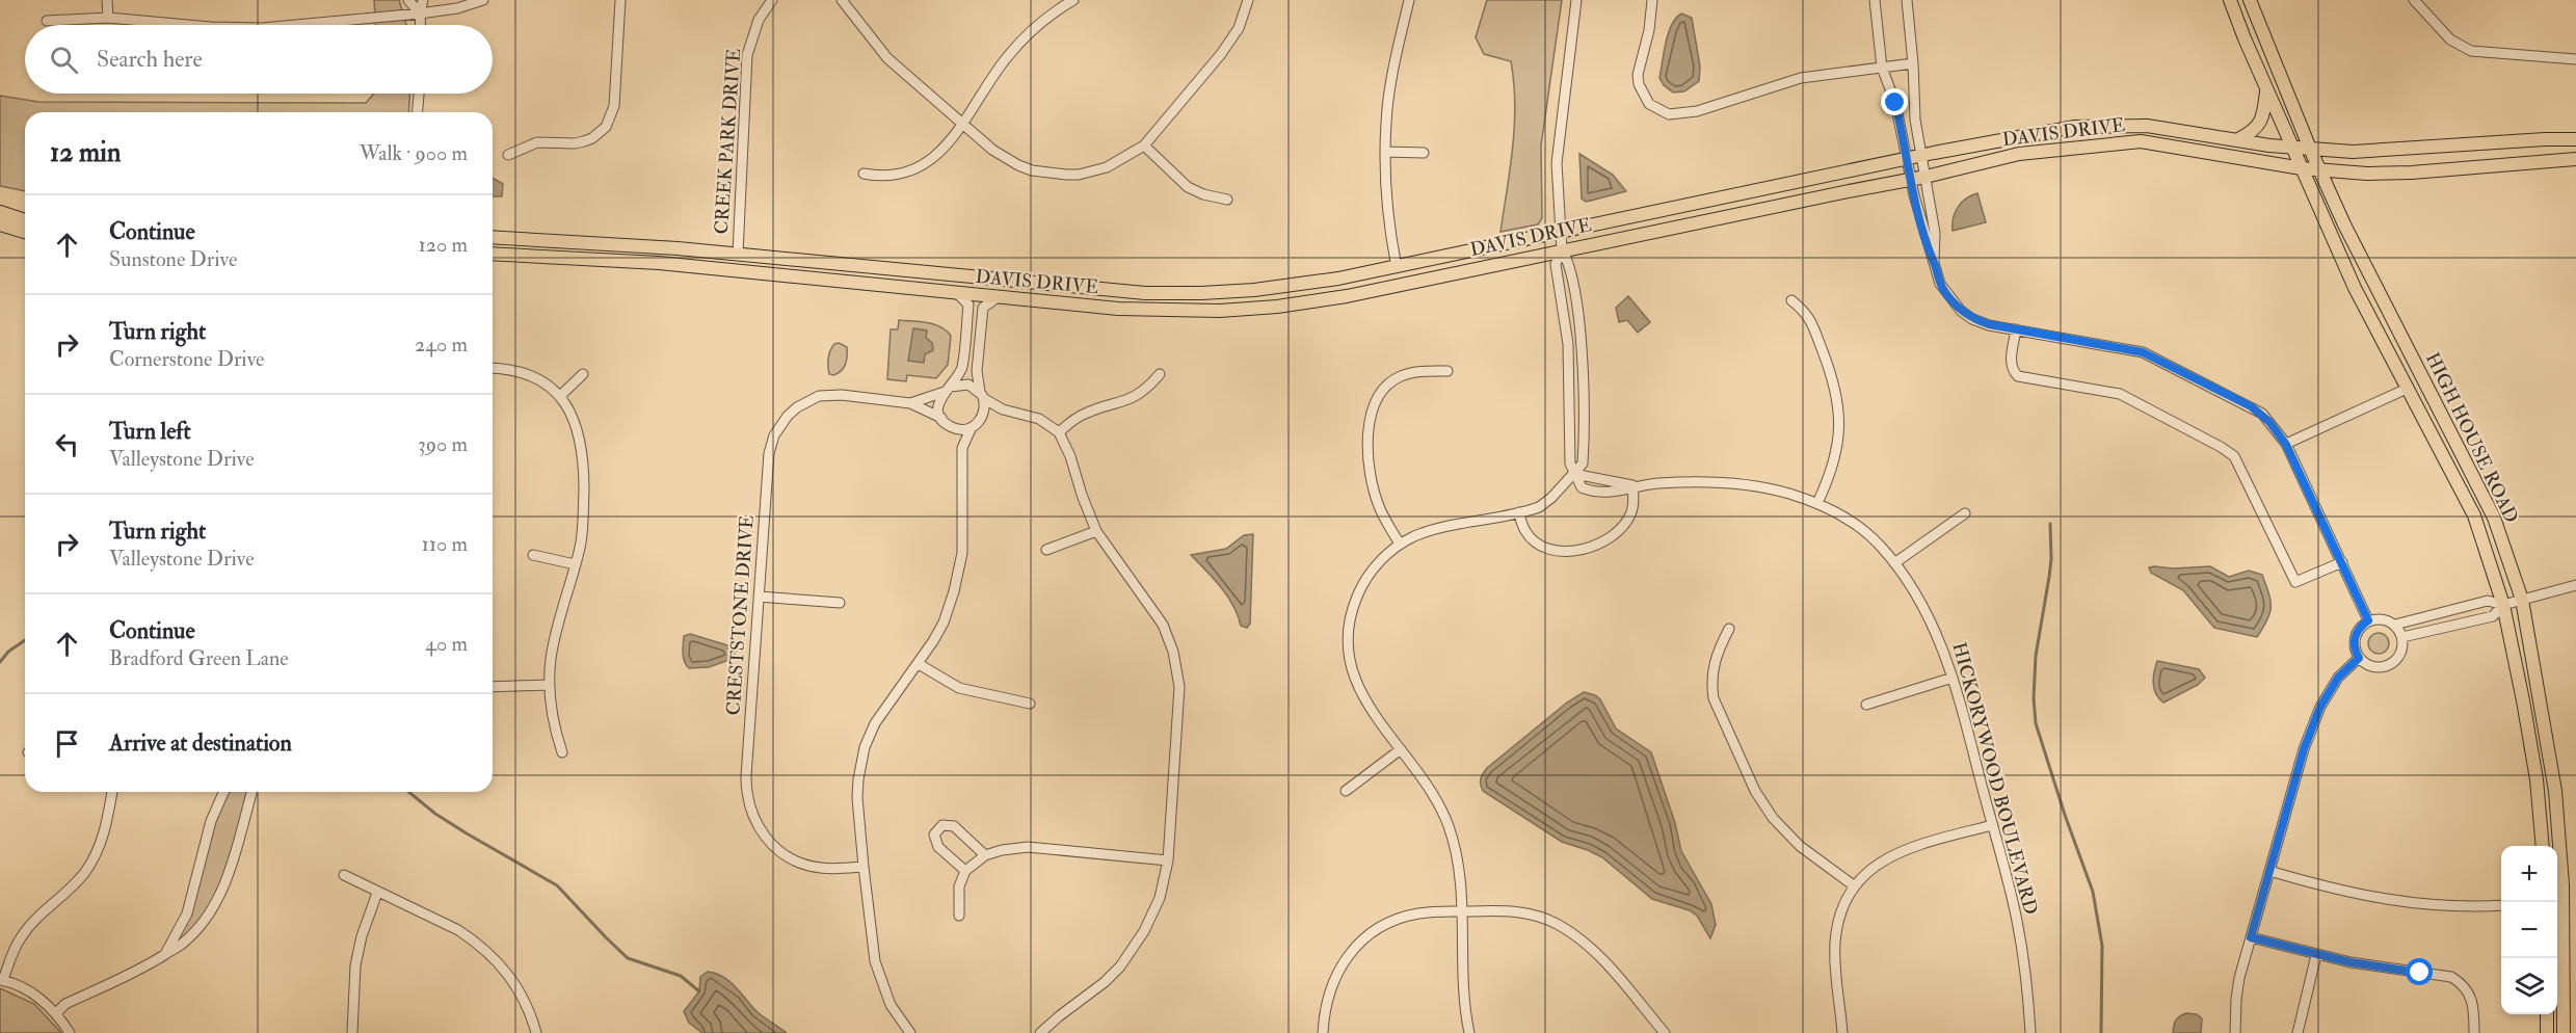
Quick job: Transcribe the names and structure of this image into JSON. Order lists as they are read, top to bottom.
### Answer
{
  "streets": {
    "main road": ["DAVIS DRIVE", "HIGH HOUSE ROAD"],
    "street": ["CREEK PARK DRIVE", "CRESTSTONE DRIVE", "HICKORYWOOD BOULEVARD"]
  },
  "crossings": [
    ["DAVIS DRIVE", "CREEK PARK DRIVE"],
    ["DAVIS DRIVE", "HIGH HOUSE ROAD"]
  ],
  "page": {
    "search": "Search here",
    "heading": ["12 min", "Walk · 900 m"],
    "list": [
      ["Continue", "Sunstone Drive", "120 m"],
      ["Turn right", "Cornerstone Drive", "240 m"],
      ["Turn left", "Valleystone Drive", "390 m"],
      ["Turn right", "Valleystone Drive", "110 m"],
      ["Continue", "Bradford Green Lane", "40 m"],
      "Arrive at destination"
    ],
    "map_buttons": ["+", "−"]
  }
}
